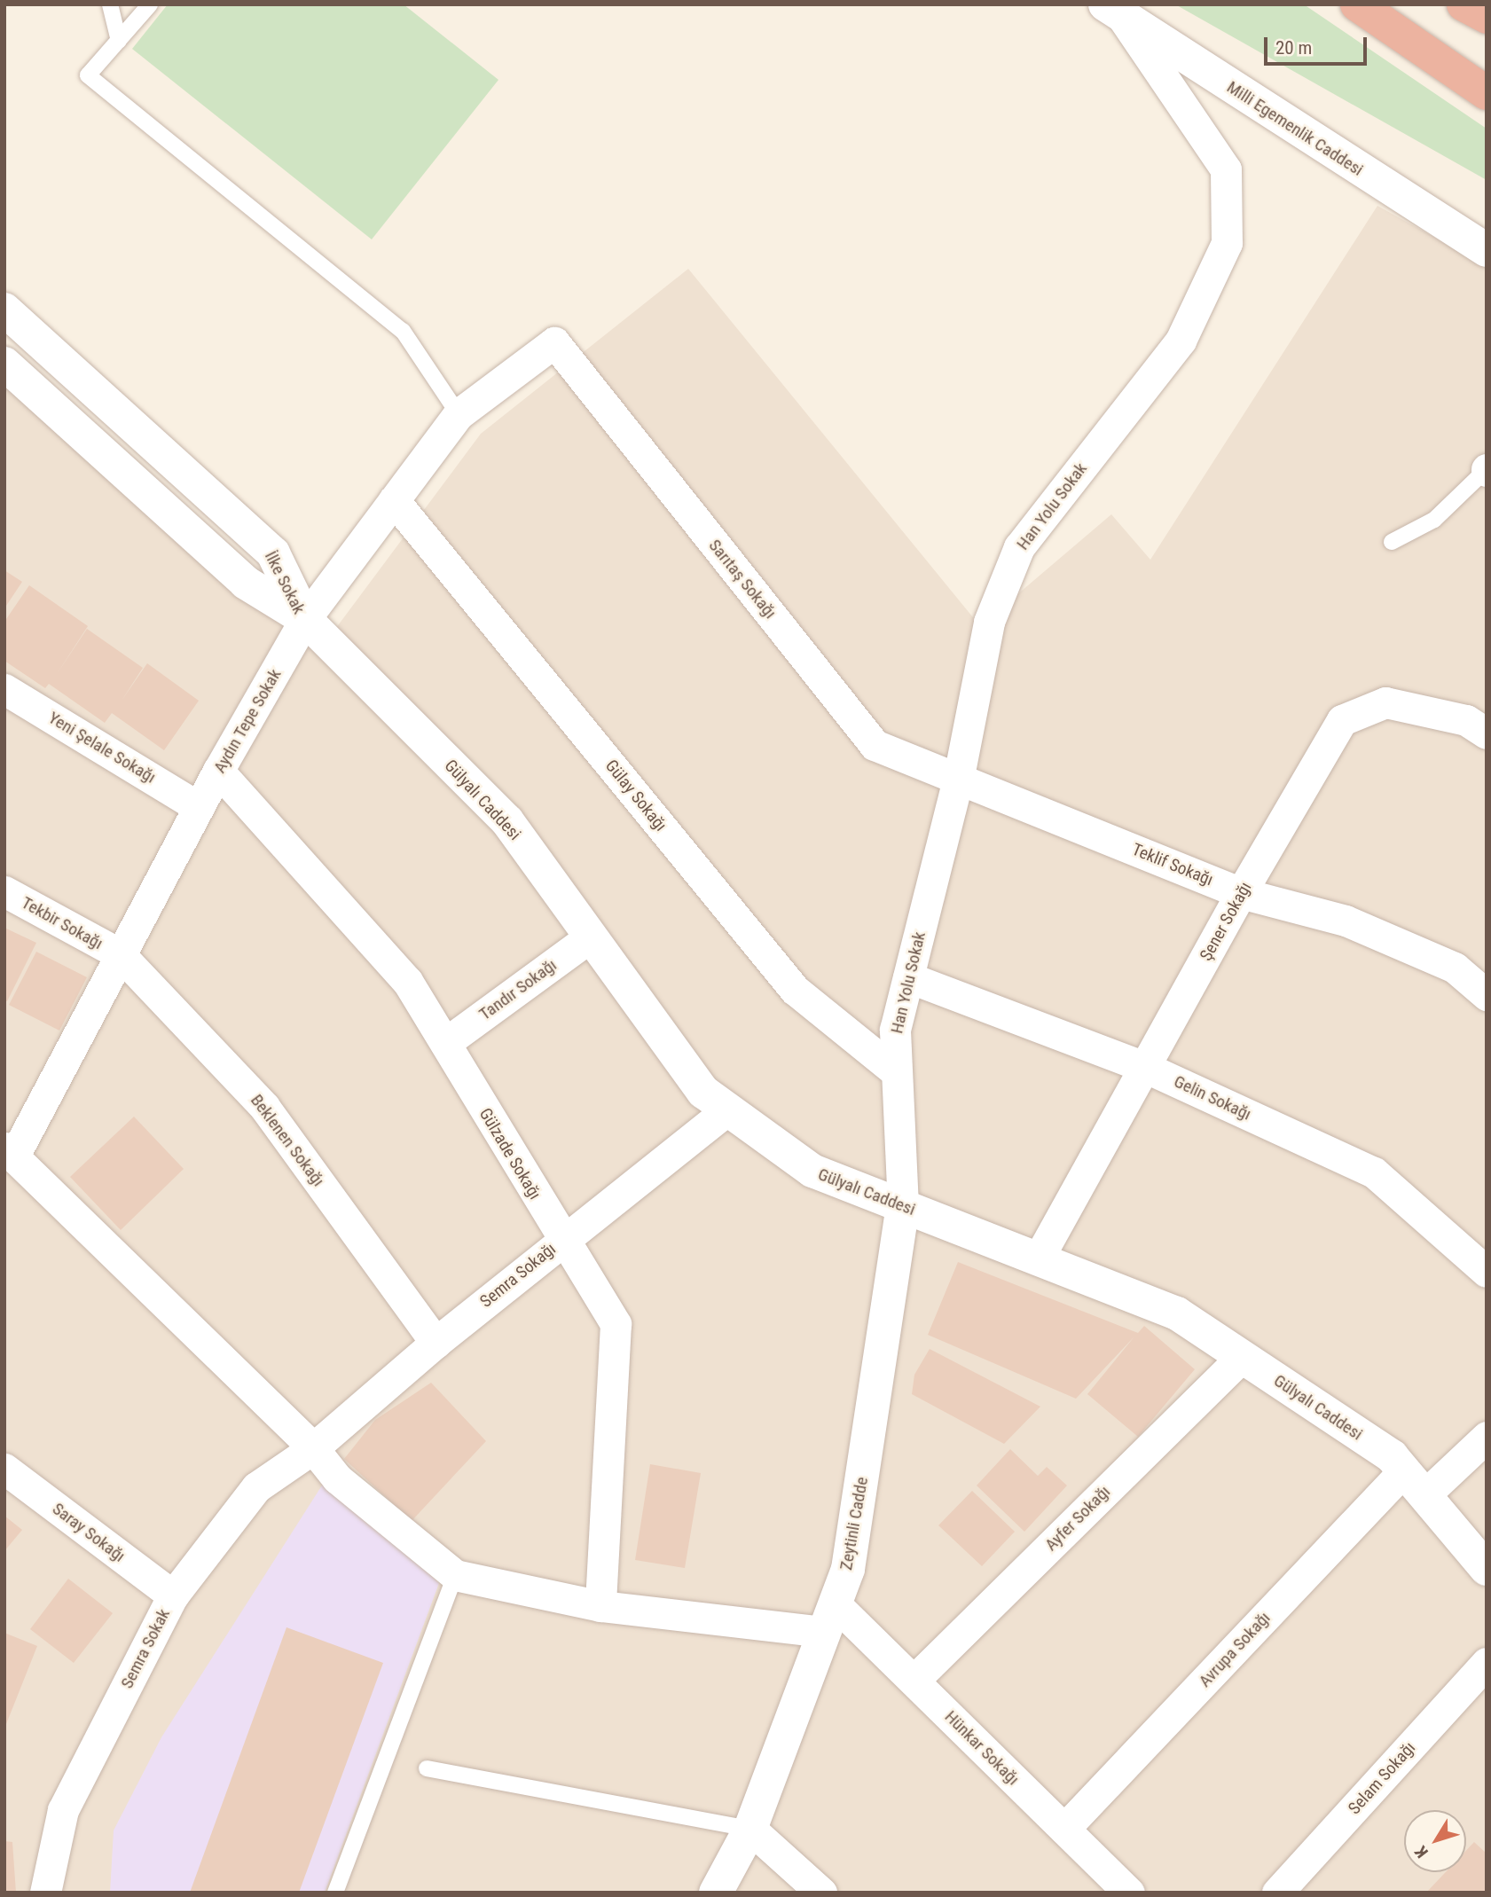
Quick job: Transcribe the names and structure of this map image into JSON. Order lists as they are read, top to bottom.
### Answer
{
  "streets": {
    "street": [
      "Milli Egemenlik Caddesi",
      "Han Yolu Sokak",
      "Sarıtaş Sokağı",
      "İlke Sokak",
      "Aydın Tepe Sokak",
      "Yeni Şelale Sokağı",
      "Gülay Sokağı",
      "Gülyalı Caddesi",
      "Teklif Sokağı",
      "Şener Sokağı",
      "Tekbir Sokağı",
      "Tandır Sokağı",
      "Gelin Sokağı",
      "Beklenen Sokağı",
      "Gülzade Sokağı",
      "Semra Sokağı",
      "Ayfer Sokağı",
      "Zeytinli Cadde",
      "Saray Sokağı",
      "Semra Sokak",
      "Avrupa Sokağı",
      "Hünkar Sokağı",
      "Selam Sokağı"
    ]
  },
  "crossings": [
    ["Milli Egemenlik Caddesi", "Han Yolu Sokak"],
    ["Han Yolu Sokak", "Sarıtaş Sokağı"],
    ["Han Yolu Sokak", "Gülay Sokağı"],
    ["Han Yolu Sokak", "Gülyalı Caddesi"],
    ["Han Yolu Sokak", "Teklif Sokağı"],
    ["Han Yolu Sokak", "Gelin Sokağı"],
    ["Han Yolu Sokak", "Zeytinli Cadde"],
    ["Sarıtaş Sokağı", "Aydın Tepe Sokak"],
    ["Sarıtaş Sokağı", "Teklif Sokağı"],
    ["İlke Sokak", "Aydın Tepe Sokak"],
    ["İlke Sokak", "Gülyalı Caddesi"],
    ["Aydın Tepe Sokak", "Yeni Şelale Sokağı"],
    ["Aydın Tepe Sokak", "Gülay Sokağı"],
    ["Aydın Tepe Sokak", "Gülyalı Caddesi"],
    ["Aydın Tepe Sokak", "Tekbir Sokağı"],
    ["Aydın Tepe Sokak", "Beklenen Sokağı"],
    ["Aydın Tepe Sokak", "Gülzade Sokağı"],
    ["Gülyalı Caddesi", "Şener Sokağı"],
    ["Gülyalı Caddesi", "Tandır Sokağı"],
    ["Gülyalı Caddesi", "Semra Sokağı"],
    ["Gülyalı Caddesi", "Ayfer Sokağı"],
    ["Gülyalı Caddesi", "Zeytinli Cadde"],
    ["Gülyalı Caddesi", "Avrupa Sokağı"],
    ["Teklif Sokağı", "Şener Sokağı"],
    ["Şener Sokağı", "Gelin Sokağı"],
    ["Tekbir Sokağı", "Beklenen Sokağı"],
    ["Tandır Sokağı", "Gülzade Sokağı"],
    ["Beklenen Sokağı", "Semra Sokağı"],
    ["Gülzade Sokağı", "Semra Sokağı"],
    ["Semra Sokağı", "Semra Sokak"],
    ["Ayfer Sokağı", "Hünkar Sokağı"],
    ["Zeytinli Cadde", "Hünkar Sokağı"],
    ["Saray Sokağı", "Semra Sokak"],
    ["Avrupa Sokağı", "Hünkar Sokağı"]
  ],
  "scale_bar": "20 m",
  "north": "bottom left"
}
